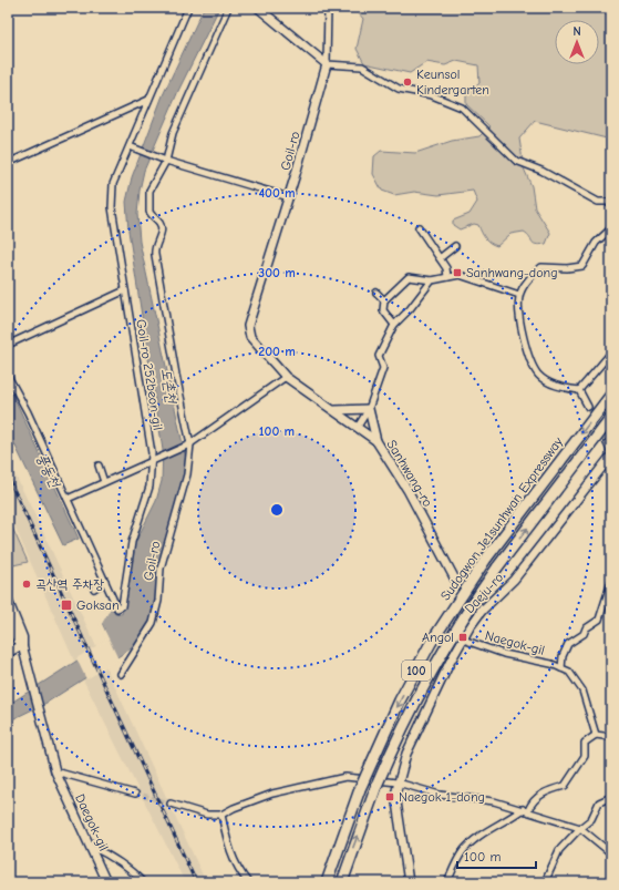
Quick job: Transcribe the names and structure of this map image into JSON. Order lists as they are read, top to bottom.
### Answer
{
  "streets": {
    "highway": ["Sudogwon Je1sunhwan Expressway", "100"],
    "street": [
      "Goil-ro",
      "Goil-ro 252beon-gil",
      "Sanhwang-ro",
      "Daeju-ro",
      "Naegok-gil",
      "Daegok-gil"
    ]
  },
  "crossings": [
    ["Goil-ro", "Sanhwang-ro"],
    ["Sanhwang-ro", "Daeju-ro"],
    ["Daeju-ro", "Naegok-gil"]
  ],
  "water": ["도촌천", "풍동천"],
  "places": {
    "other": ["Keunsol Kindergarten", "곡산역 주차장"],
    "transit": [
      "Sanhwang-dong",
      "Goksan",
      "Angol",
      "Naegok 1-dong"
    ]
  },
  "scale_bar": "100 m",
  "north": "top",
  "rings": [
    "400 m",
    "300 m",
    "200 m",
    "100 m"
  ]
}
